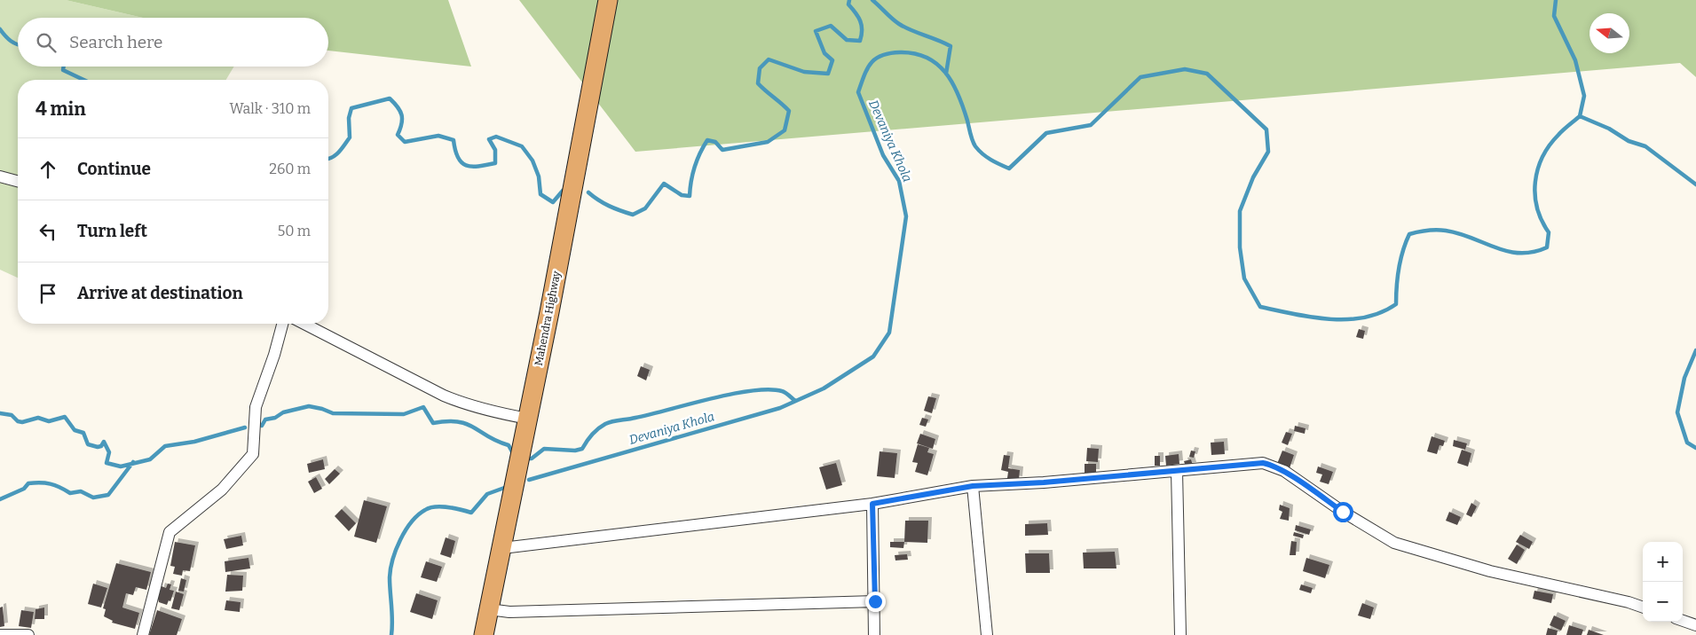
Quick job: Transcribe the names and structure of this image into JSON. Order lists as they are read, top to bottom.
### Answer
{
  "streets": {
    "highway": ["Mahendra Highway"]
  },
  "water": ["Devaniya Khola"],
  "north": "left",
  "page": {
    "search": "Search here",
    "heading": ["4 min", "Walk · 310 m"],
    "list": [
      ["Continue", "260 m"],
      ["Turn left", "50 m"],
      "Arrive at destination"
    ],
    "map_buttons": ["+", "−"]
  }
}
